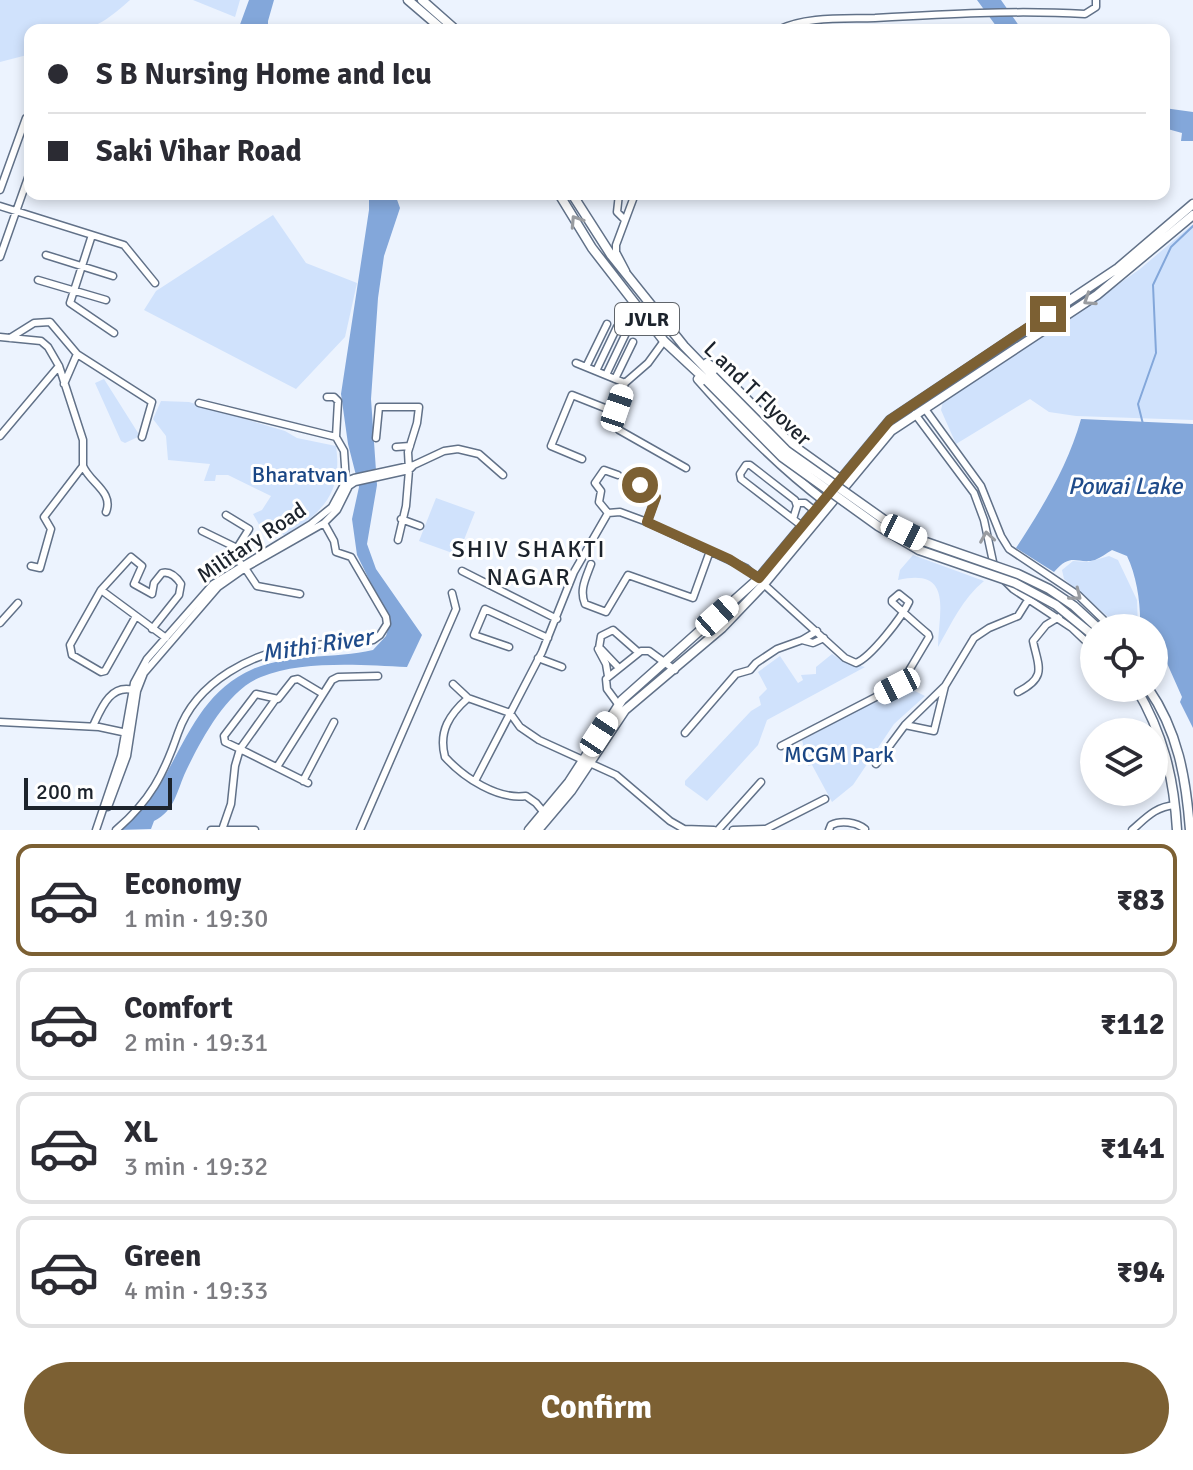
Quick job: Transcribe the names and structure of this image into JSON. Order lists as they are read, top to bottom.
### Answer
{
  "streets": {
    "main road": ["JVLR", "L and T Flyover"],
    "street": ["Military Road"]
  },
  "crossings": [
    ["JVLR", "L and T Flyover"]
  ],
  "districts": ["SHIV SHAKTI NAGAR"],
  "water": ["Powai Lake", "Mithi River"],
  "parks": ["Bharatvan", "MCGM Park"],
  "scale_bar": "200 m",
  "page": {
    "banner": ["S B Nursing Home and Icu", "Saki Vihar Road"],
    "scale": "200 m",
    "list": [
      {
        "name": "Economy",
        "note": "1 min · 19:30",
        "value": "₹83"
      },
      {
        "name": "Comfort",
        "note": "2 min · 19:31",
        "value": "₹112"
      },
      {
        "name": "XL",
        "note": "3 min · 19:32",
        "value": "₹141"
      },
      {
        "name": "Green",
        "note": "4 min · 19:33",
        "value": "₹94"
      }
    ],
    "buttons": "Confirm"
  }
}
